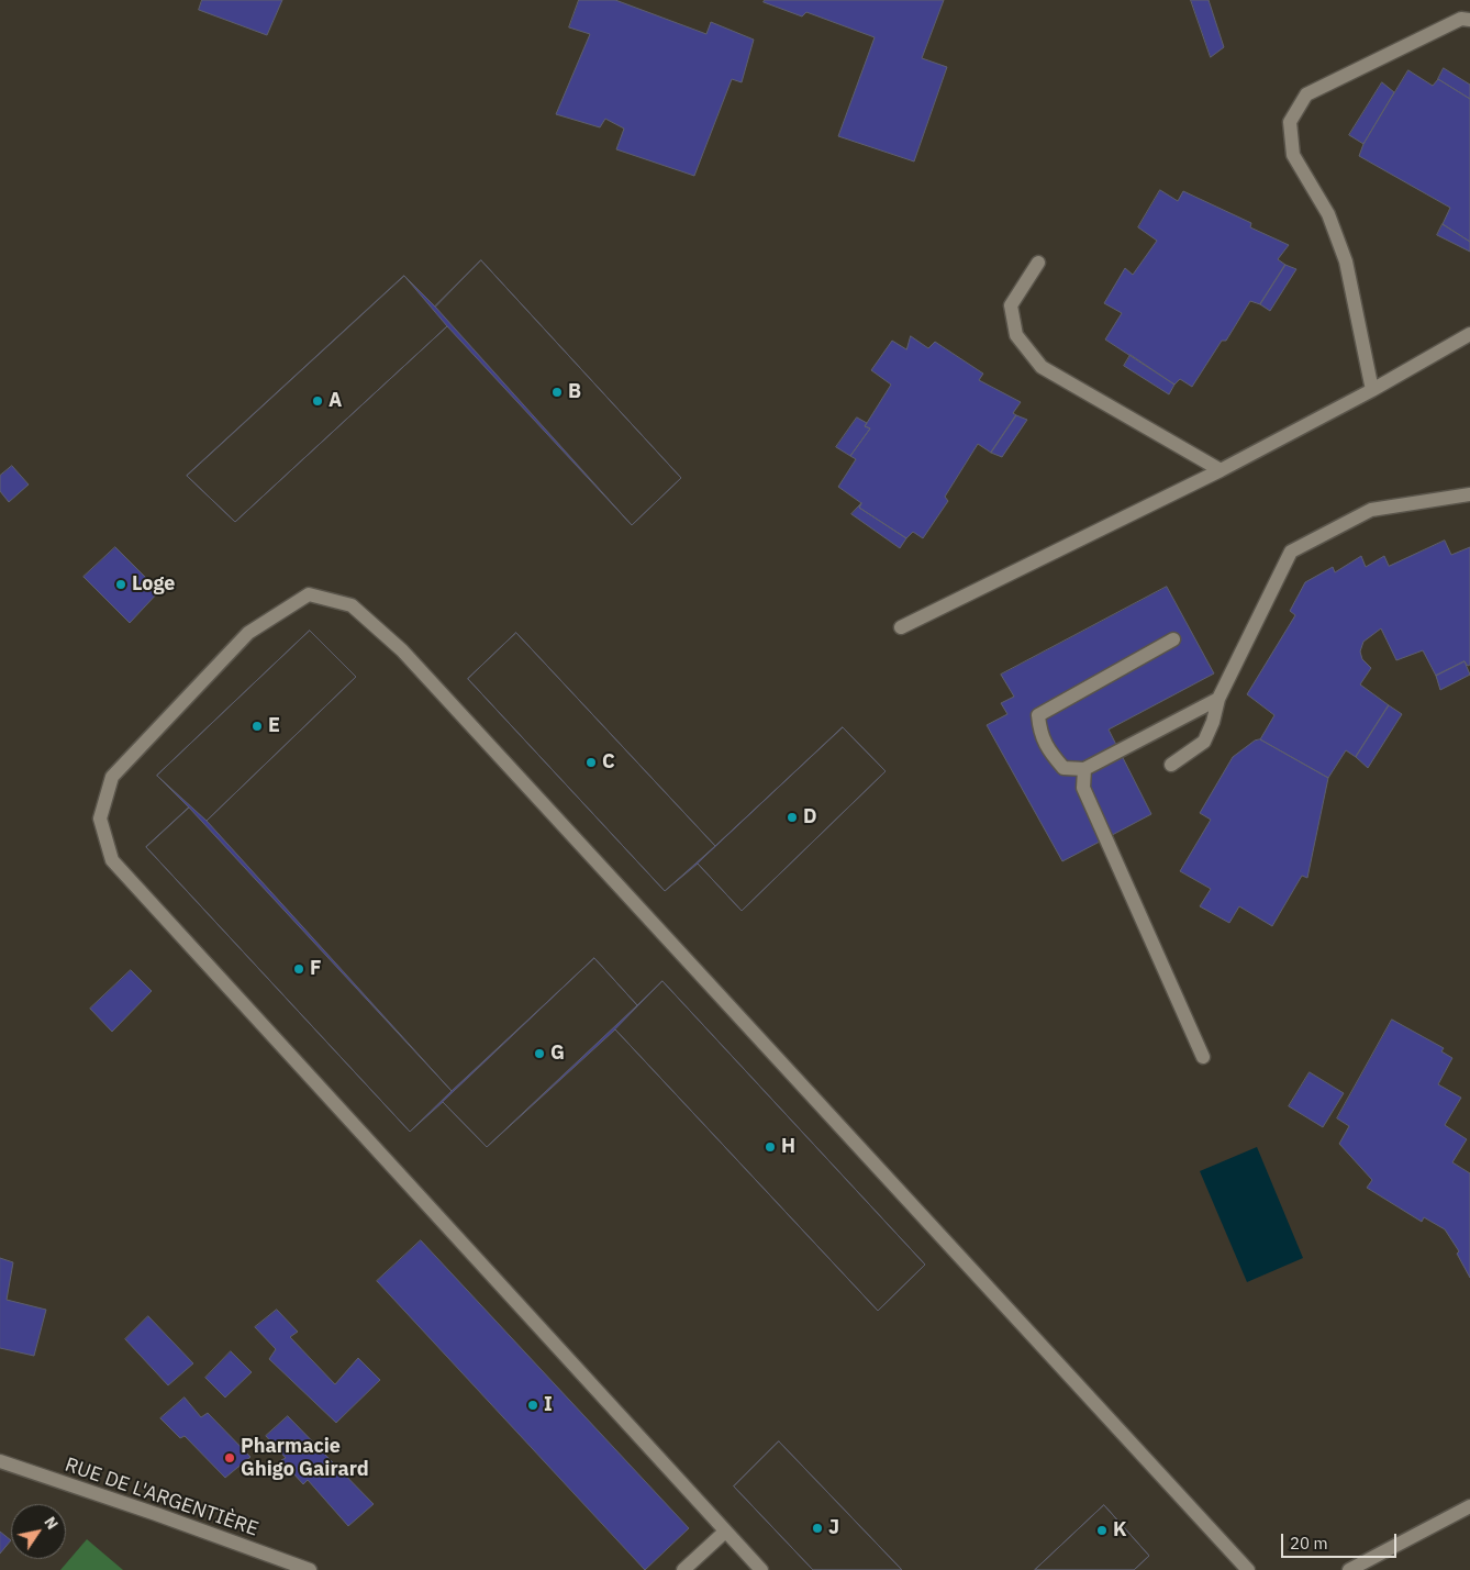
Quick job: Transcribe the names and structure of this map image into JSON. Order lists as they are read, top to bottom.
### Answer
{
  "streets": {
    "street": ["RUE DE L'ARGENTIÈRE"]
  },
  "places": [
    "B",
    "A",
    "Loge",
    "E",
    "C",
    "D",
    "F",
    "G",
    "H",
    "I",
    "Pharmacie Ghigo Gairard",
    "J",
    "K"
  ],
  "scale_bar": "20 m",
  "north": "top right"
}
